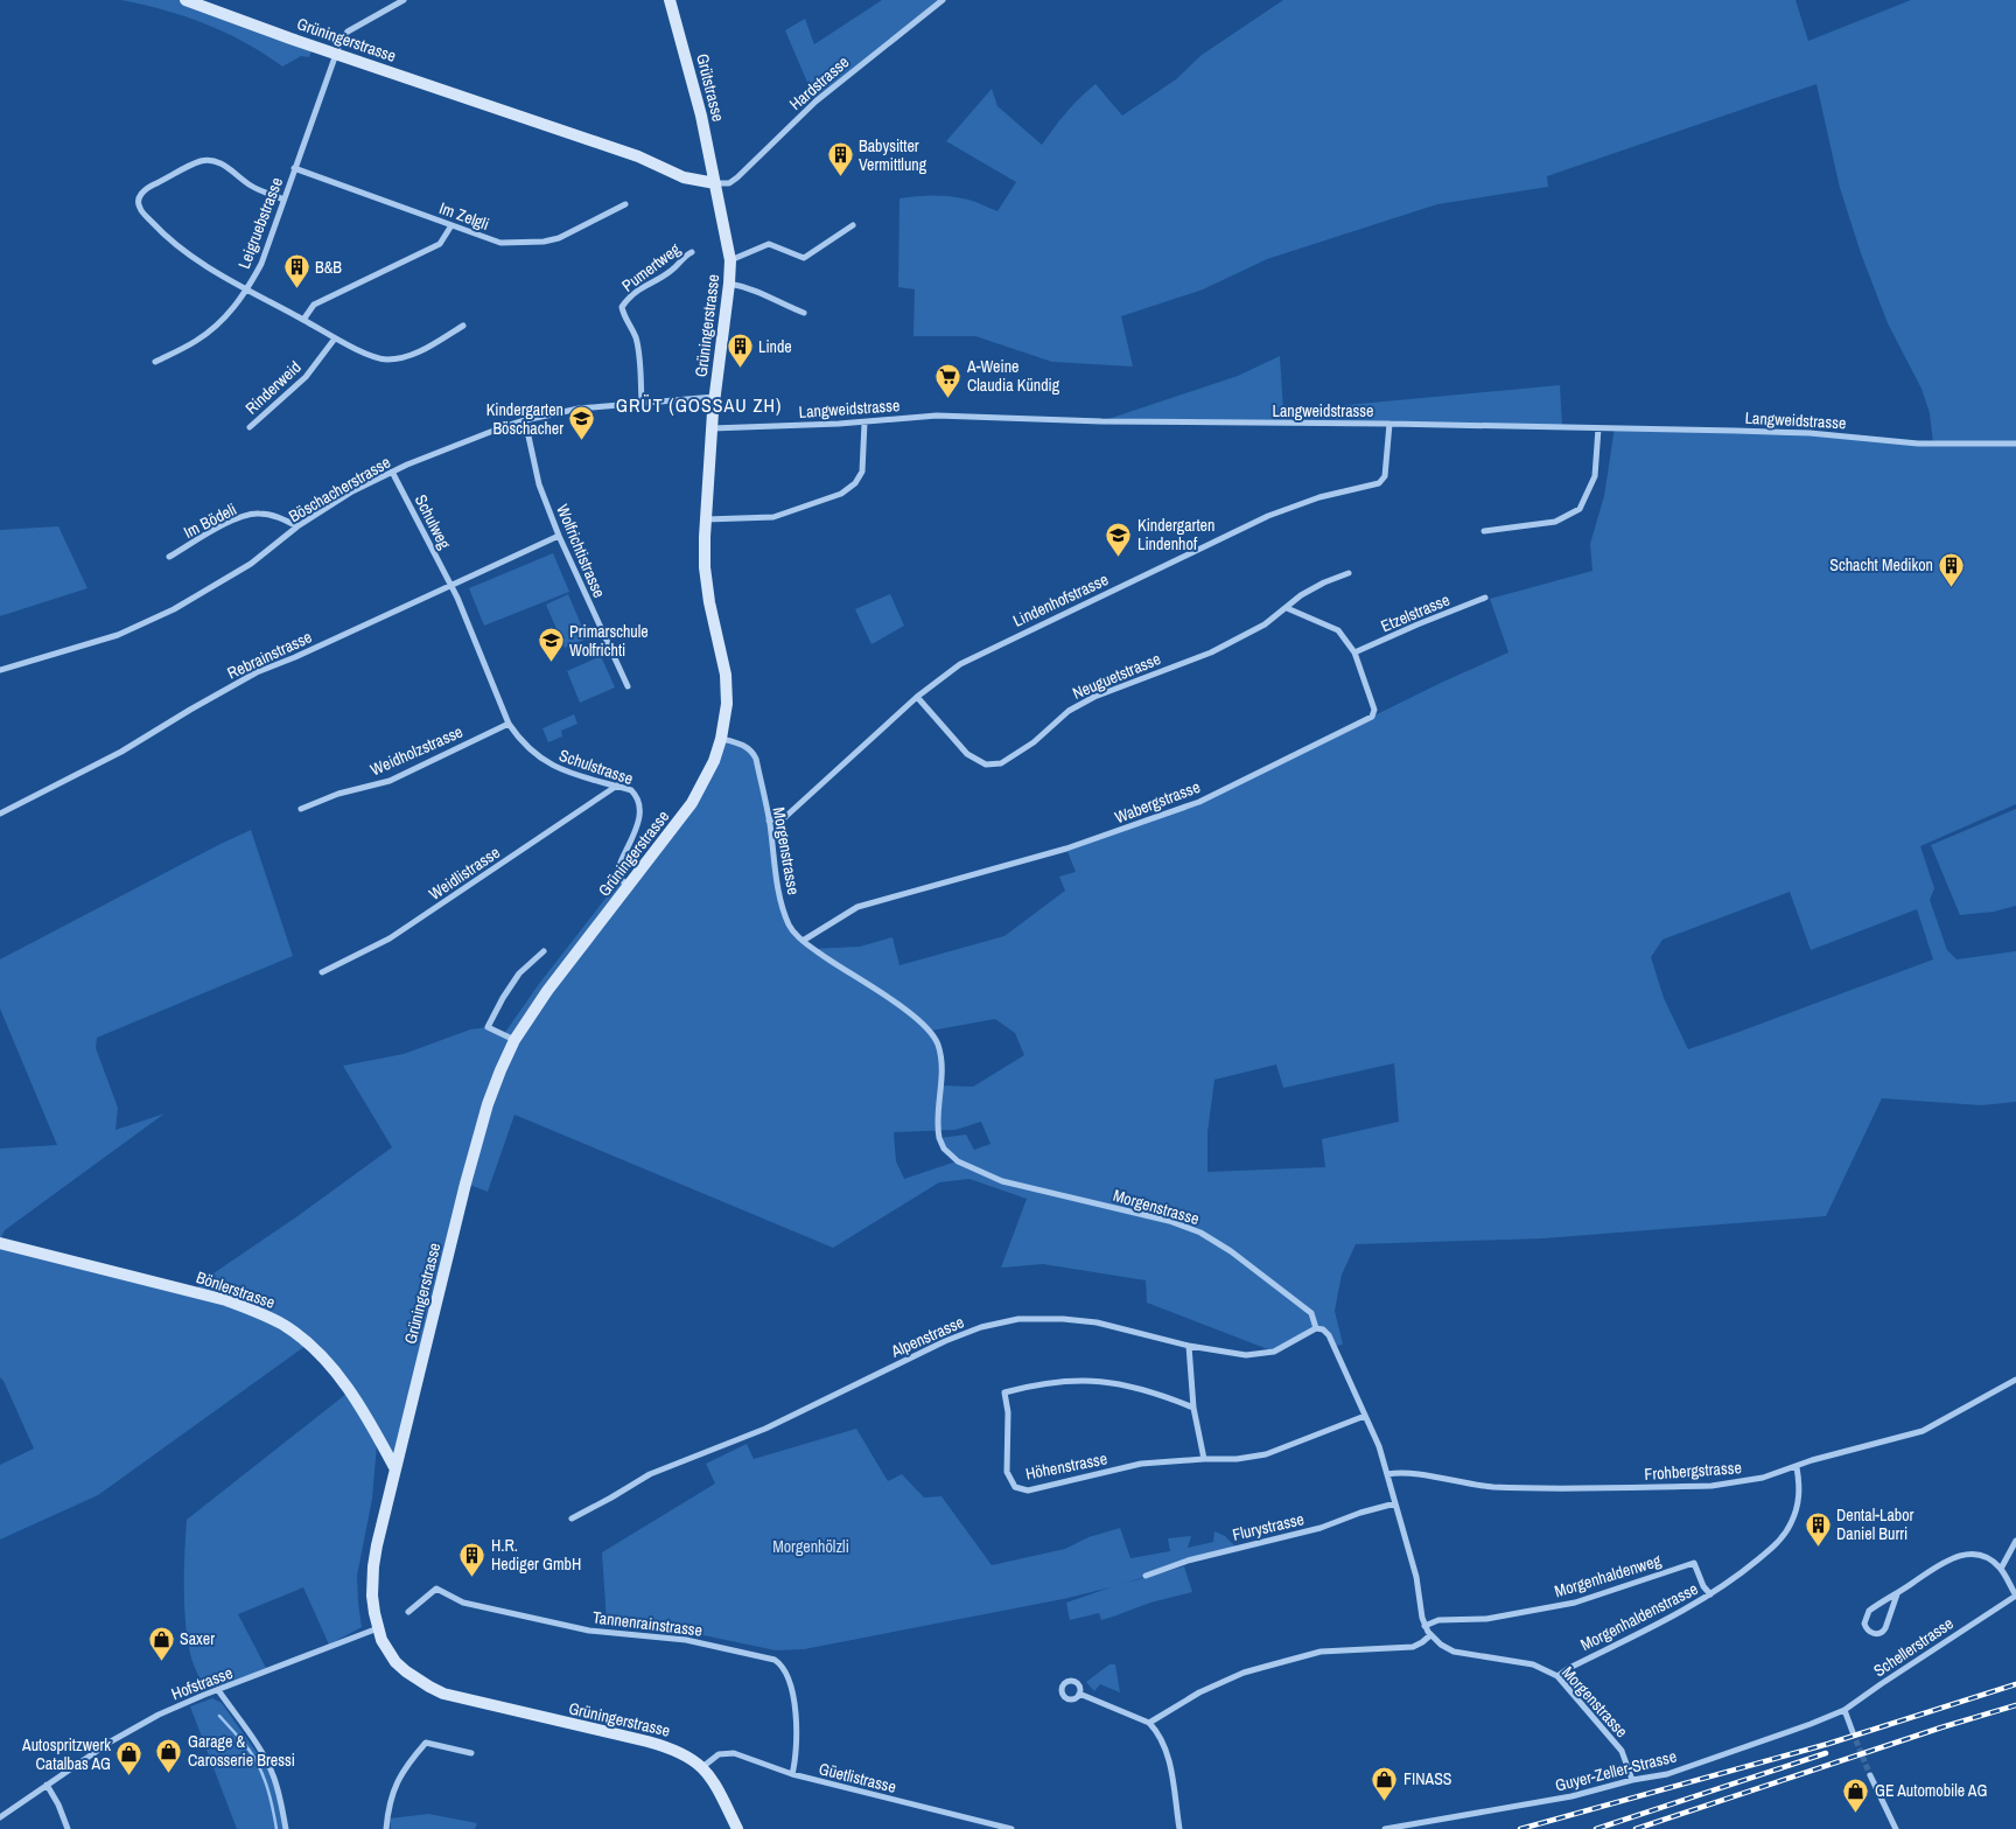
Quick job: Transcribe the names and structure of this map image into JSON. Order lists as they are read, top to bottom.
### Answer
{
  "streets": {
    "main road": ["Grüningerstrasse", "Grütstrasse", "Bönlerstrasse"],
    "street": [
      "Hardstrasse",
      "Im Zelgli",
      "Leigruebstrasse",
      "Pumertweg",
      "Rinderweid",
      "Langweidstrasse",
      "Böschacherstrasse",
      "Im Bödeli",
      "Schulweg",
      "Wolfrichtistrasse",
      "Lindenhofstrasse",
      "Etzelstrasse",
      "Rebrainstrasse",
      "Neuguetstrasse",
      "Weidholzstrasse",
      "Schulstrasse",
      "Wabergstrasse",
      "Morgenstrasse",
      "Weidlistrasse",
      "Alpenstrasse",
      "Höhenstrasse",
      "Frohbergstrasse",
      "Flurystrasse",
      "Morgenhaldenweg",
      "Morgenhaldenstrasse",
      "Tannenrainstrasse",
      "Schellerstrasse",
      "Hofstrasse",
      "Guyer-Zeller-Strasse",
      "Güetlistrasse"
    ]
  },
  "crossings": [
    ["Grüningerstrasse", "Hardstrasse"],
    ["Grüningerstrasse", "Grütstrasse"],
    ["Grüningerstrasse", "Leigruebstrasse"],
    ["Grüningerstrasse", "Langweidstrasse"],
    ["Grüningerstrasse", "Böschacherstrasse"],
    ["Grüningerstrasse", "Schulstrasse"],
    ["Grüningerstrasse", "Morgenstrasse"],
    ["Grüningerstrasse", "Bönlerstrasse"],
    ["Grüningerstrasse", "Hofstrasse"],
    ["Grüningerstrasse", "Güetlistrasse"],
    ["Hardstrasse", "Grütstrasse"],
    ["Im Zelgli", "Leigruebstrasse"],
    ["Pumertweg", "Böschacherstrasse"],
    ["Langweidstrasse", "Lindenhofstrasse"],
    ["Böschacherstrasse", "Im Bödeli"],
    ["Böschacherstrasse", "Schulweg"],
    ["Böschacherstrasse", "Wolfrichtistrasse"],
    ["Schulweg", "Rebrainstrasse"],
    ["Schulweg", "Schulstrasse"],
    ["Wolfrichtistrasse", "Rebrainstrasse"],
    ["Lindenhofstrasse", "Neuguetstrasse"],
    ["Lindenhofstrasse", "Morgenstrasse"],
    ["Etzelstrasse", "Wabergstrasse"],
    ["Rebrainstrasse", "Schulstrasse"],
    ["Neuguetstrasse", "Wabergstrasse"],
    ["Weidholzstrasse", "Schulstrasse"],
    ["Schulstrasse", "Weidlistrasse"],
    ["Wabergstrasse", "Morgenstrasse"],
    ["Morgenstrasse", "Alpenstrasse"],
    ["Morgenstrasse", "Höhenstrasse"],
    ["Morgenstrasse", "Frohbergstrasse"],
    ["Morgenstrasse", "Flurystrasse"],
    ["Morgenstrasse", "Morgenhaldenweg"],
    ["Morgenstrasse", "Morgenhaldenstrasse"],
    ["Morgenstrasse", "Guyer-Zeller-Strasse"],
    ["Frohbergstrasse", "Morgenhaldenstrasse"],
    ["Morgenhaldenweg", "Morgenhaldenstrasse"],
    ["Tannenrainstrasse", "Güetlistrasse"],
    ["Schellerstrasse", "Guyer-Zeller-Strasse"]
  ],
  "districts": ["GRÜT (GOSSAU ZH)"],
  "parks": ["Morgenhölzli"],
  "places": {
    "building": [
      "Babysitter Vermittlung",
      "B&B",
      "Linde",
      "Schacht Medikon",
      "Dental-Labor Daniel Burri",
      "H.R. Hediger GmbH"
    ],
    "supermarket": ["A-Weine Claudia Kündig"],
    "school or university": ["Kindergarten Böschacher", "Kindergarten Lindenhof", "Primarschule Wolfrichti"],
    "shop": [
      "Saxer",
      "Garage & Carosserie Bressi",
      "Autospritzwerk Catalbas AG",
      "FINASS",
      "GE Automobile AG"
    ]
  }
}
